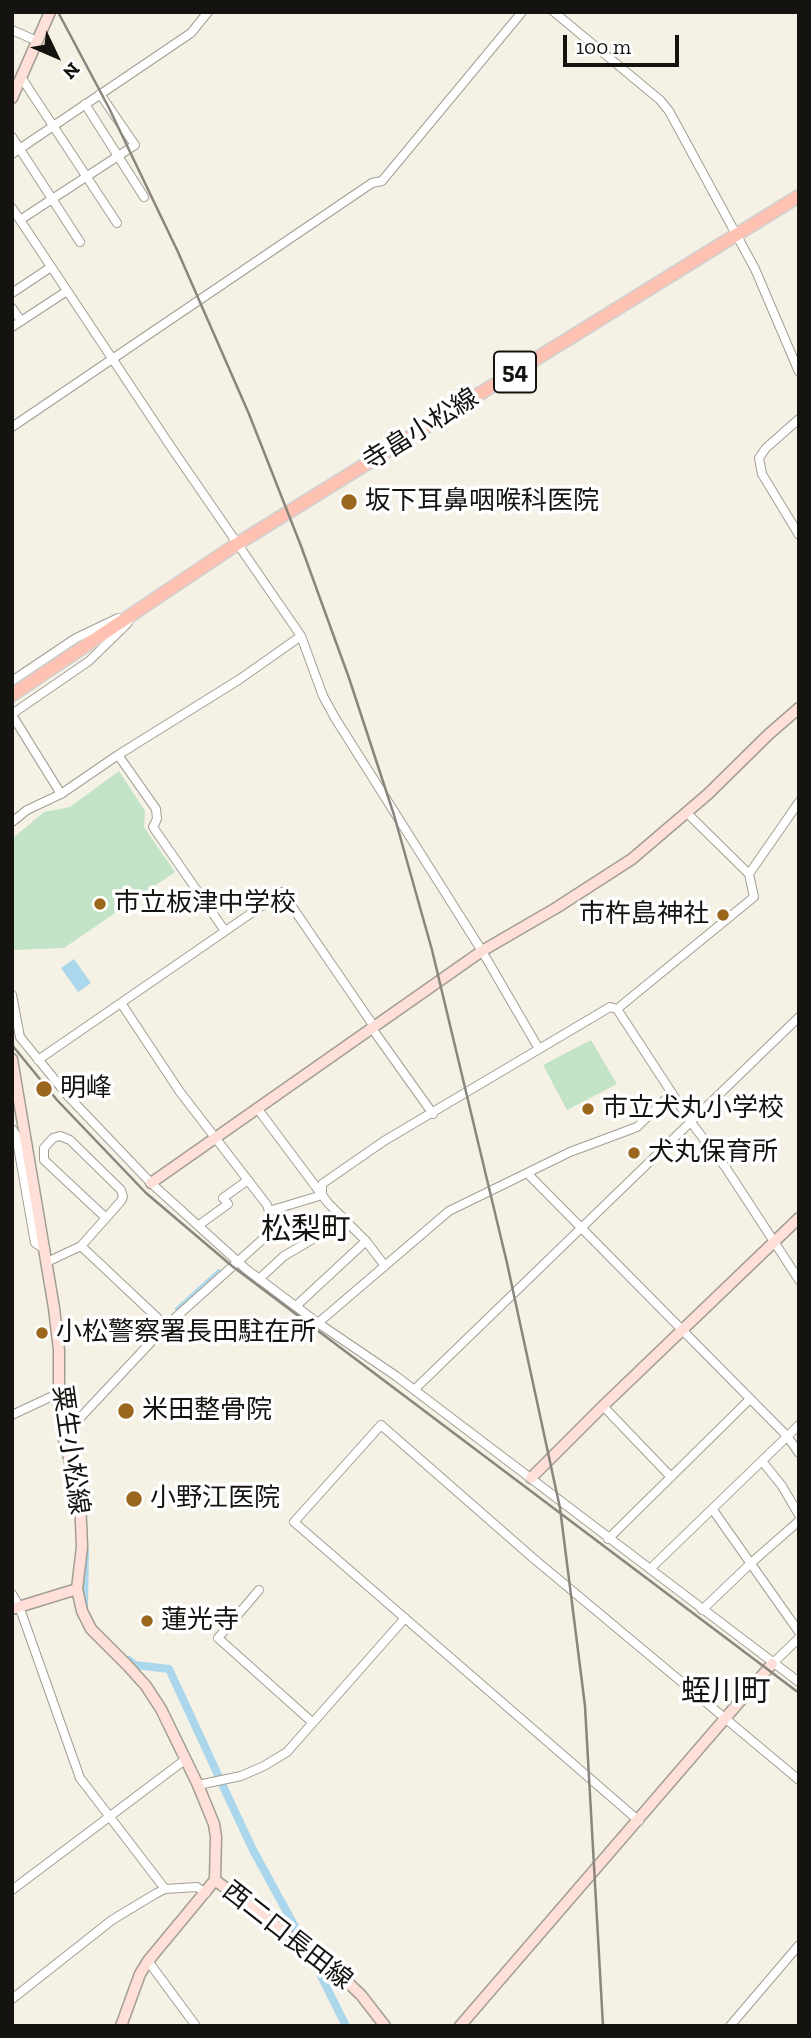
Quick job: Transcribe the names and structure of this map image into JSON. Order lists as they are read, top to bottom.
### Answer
{
  "streets": {
    "main road": ["54", "寺畠小松線"],
    "street": ["粟生小松線", "西二口長田線"]
  },
  "crossings": [
    ["粟生小松線", "西二口長田線"]
  ],
  "districts": ["松梨町", "蛭川町"],
  "places": [
    "坂下耳鼻咽喉科医院",
    "市立板津中学校",
    "市杵島神社",
    "明峰",
    "市立犬丸小学校",
    "犬丸保育所",
    "小松警察署長田駐在所",
    "米田整骨院",
    "小野江医院",
    "蓮光寺"
  ],
  "scale_bar": "100 m",
  "north": "bottom right"
}
